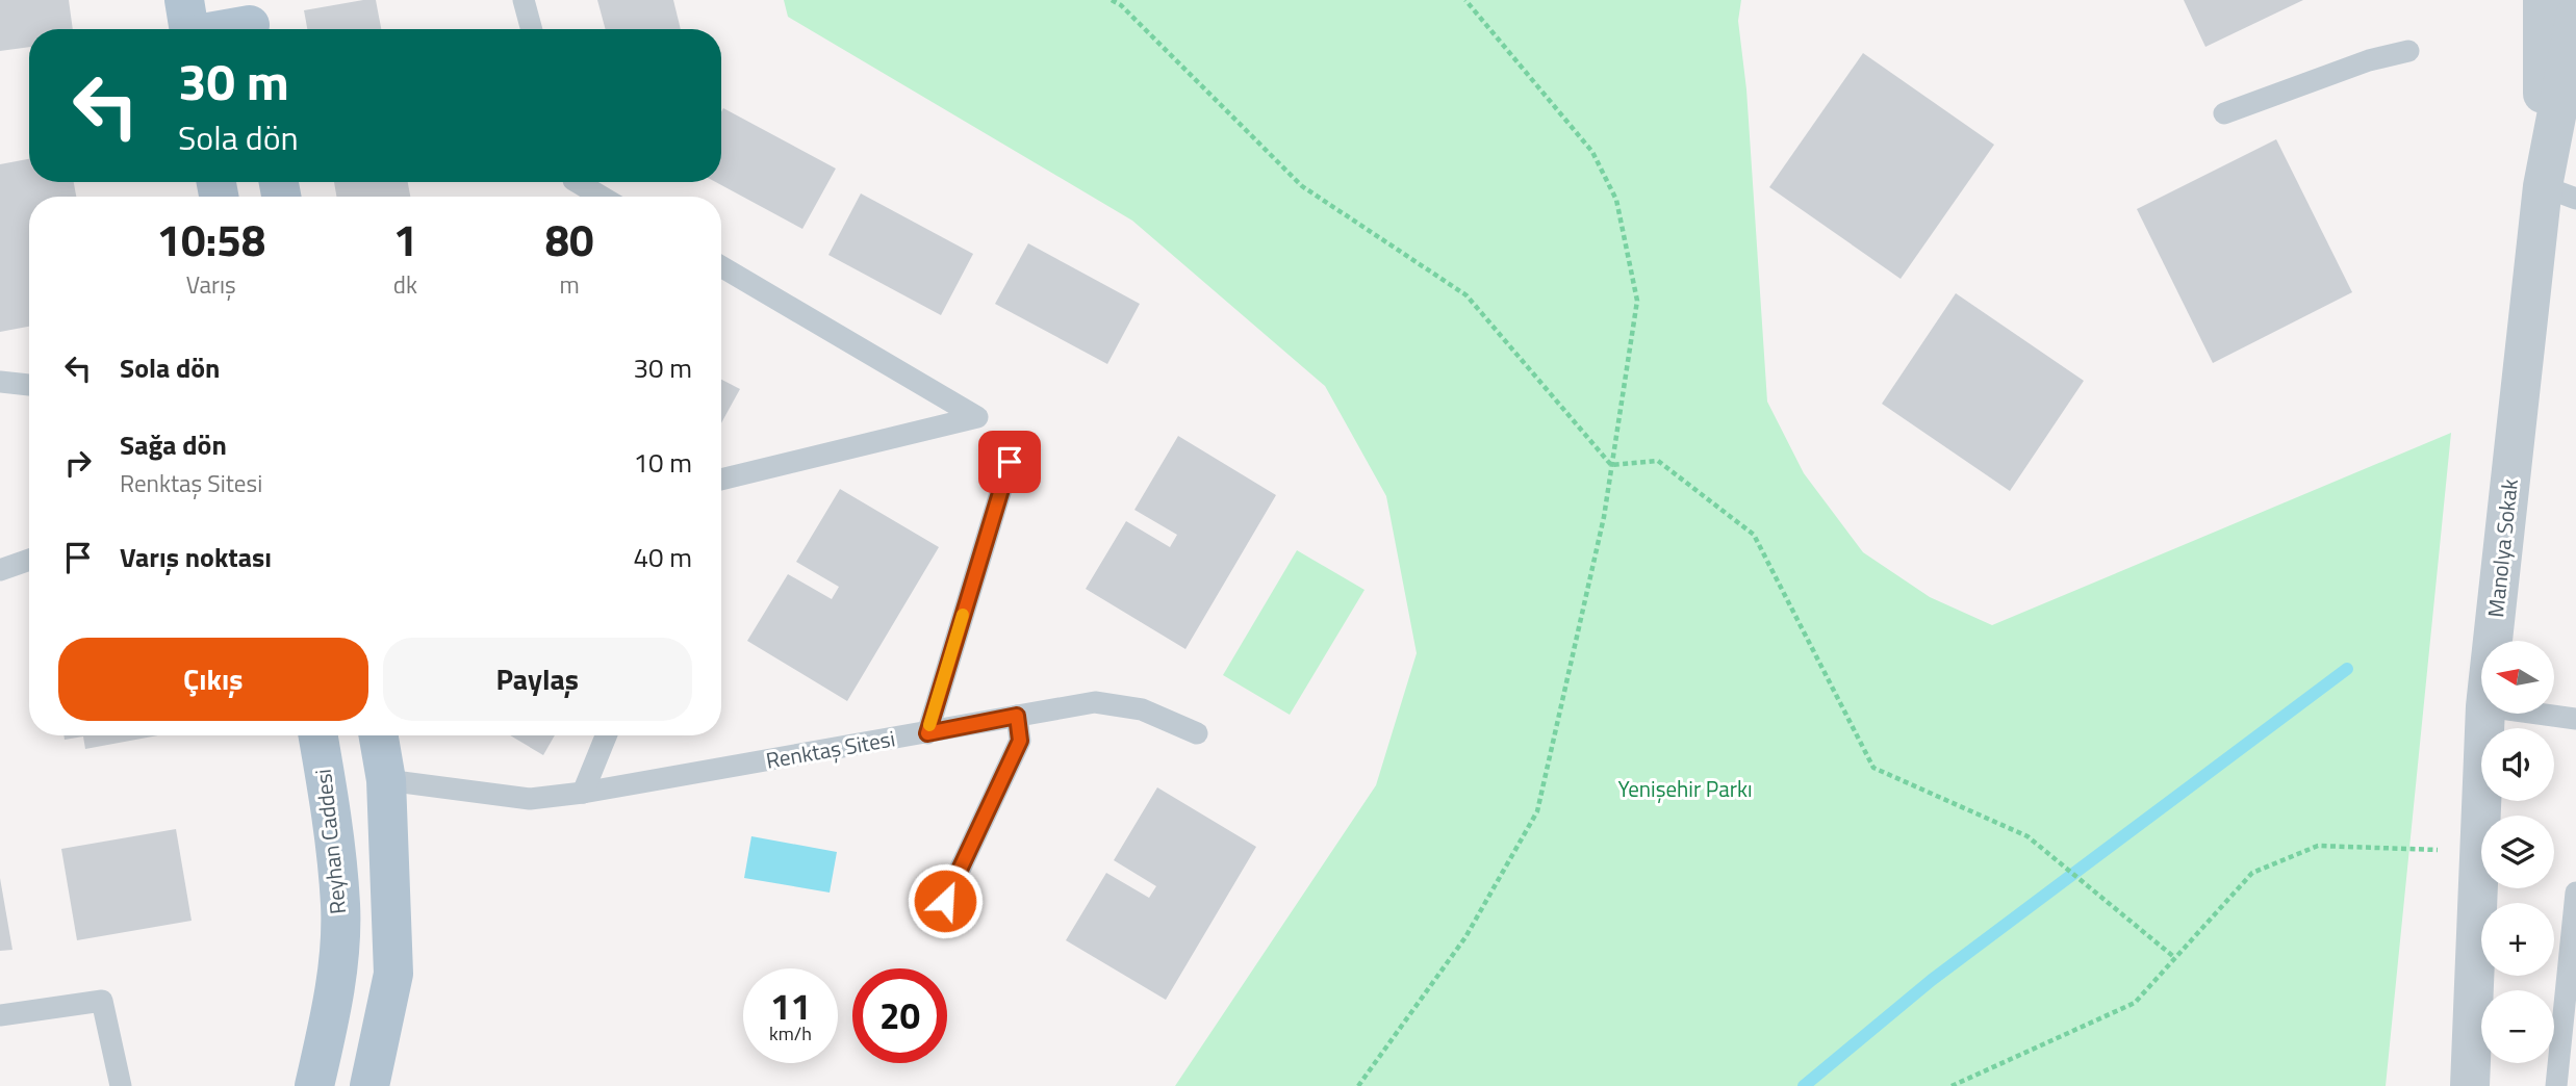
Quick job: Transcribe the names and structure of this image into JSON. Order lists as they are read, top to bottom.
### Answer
{
  "streets": {
    "main road": ["Reyhan Caddesi"],
    "street": ["Manolya Sokak"],
    "lane": ["Renktaş Sitesi"]
  },
  "parks": ["Yenişehir Parkı"],
  "north": "left",
  "page": {
    "turn": ["30 m", "Sola dön"],
    "eta": [
      "10:58",
      "Varış",
      "1",
      "dk",
      "80",
      "m"
    ],
    "list": [
      {
        "name": "Sola dön",
        "value": "30 m"
      },
      {
        "name": "Sağa dön",
        "note": "Renktaş Sitesi",
        "value": "10 m"
      },
      {
        "name": "Varış noktası",
        "value": "40 m"
      }
    ],
    "buttons": ["Çıkış", "Paylaş"],
    "map_buttons": ["+", "−"],
    "speed": "11 km/h",
    "limit": "20"
  }
}
